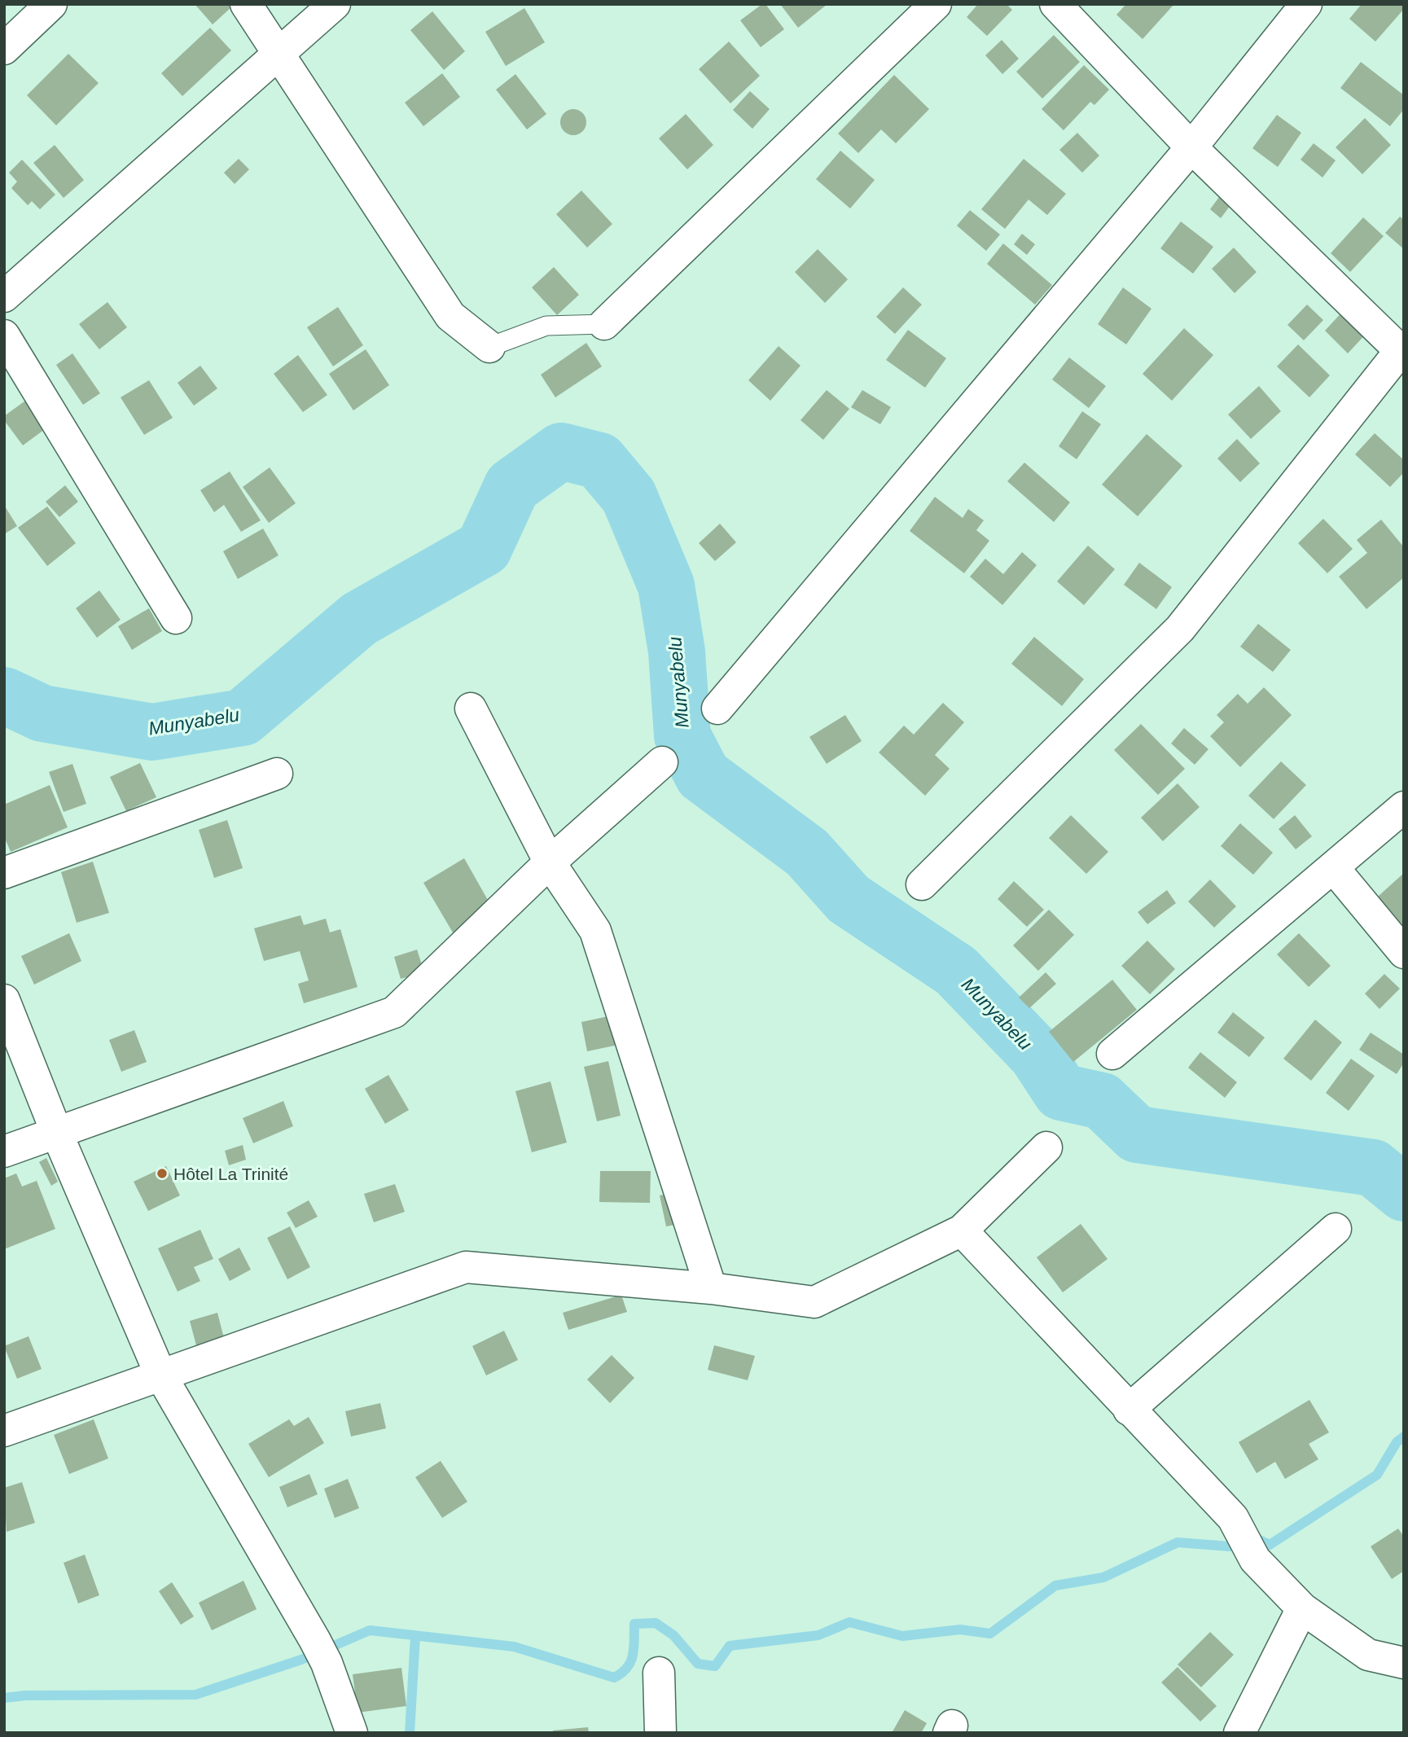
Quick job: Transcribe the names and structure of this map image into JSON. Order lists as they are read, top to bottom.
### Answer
{
  "water": ["Munyabelu"],
  "places": ["Hôtel La Trinité"]
}
